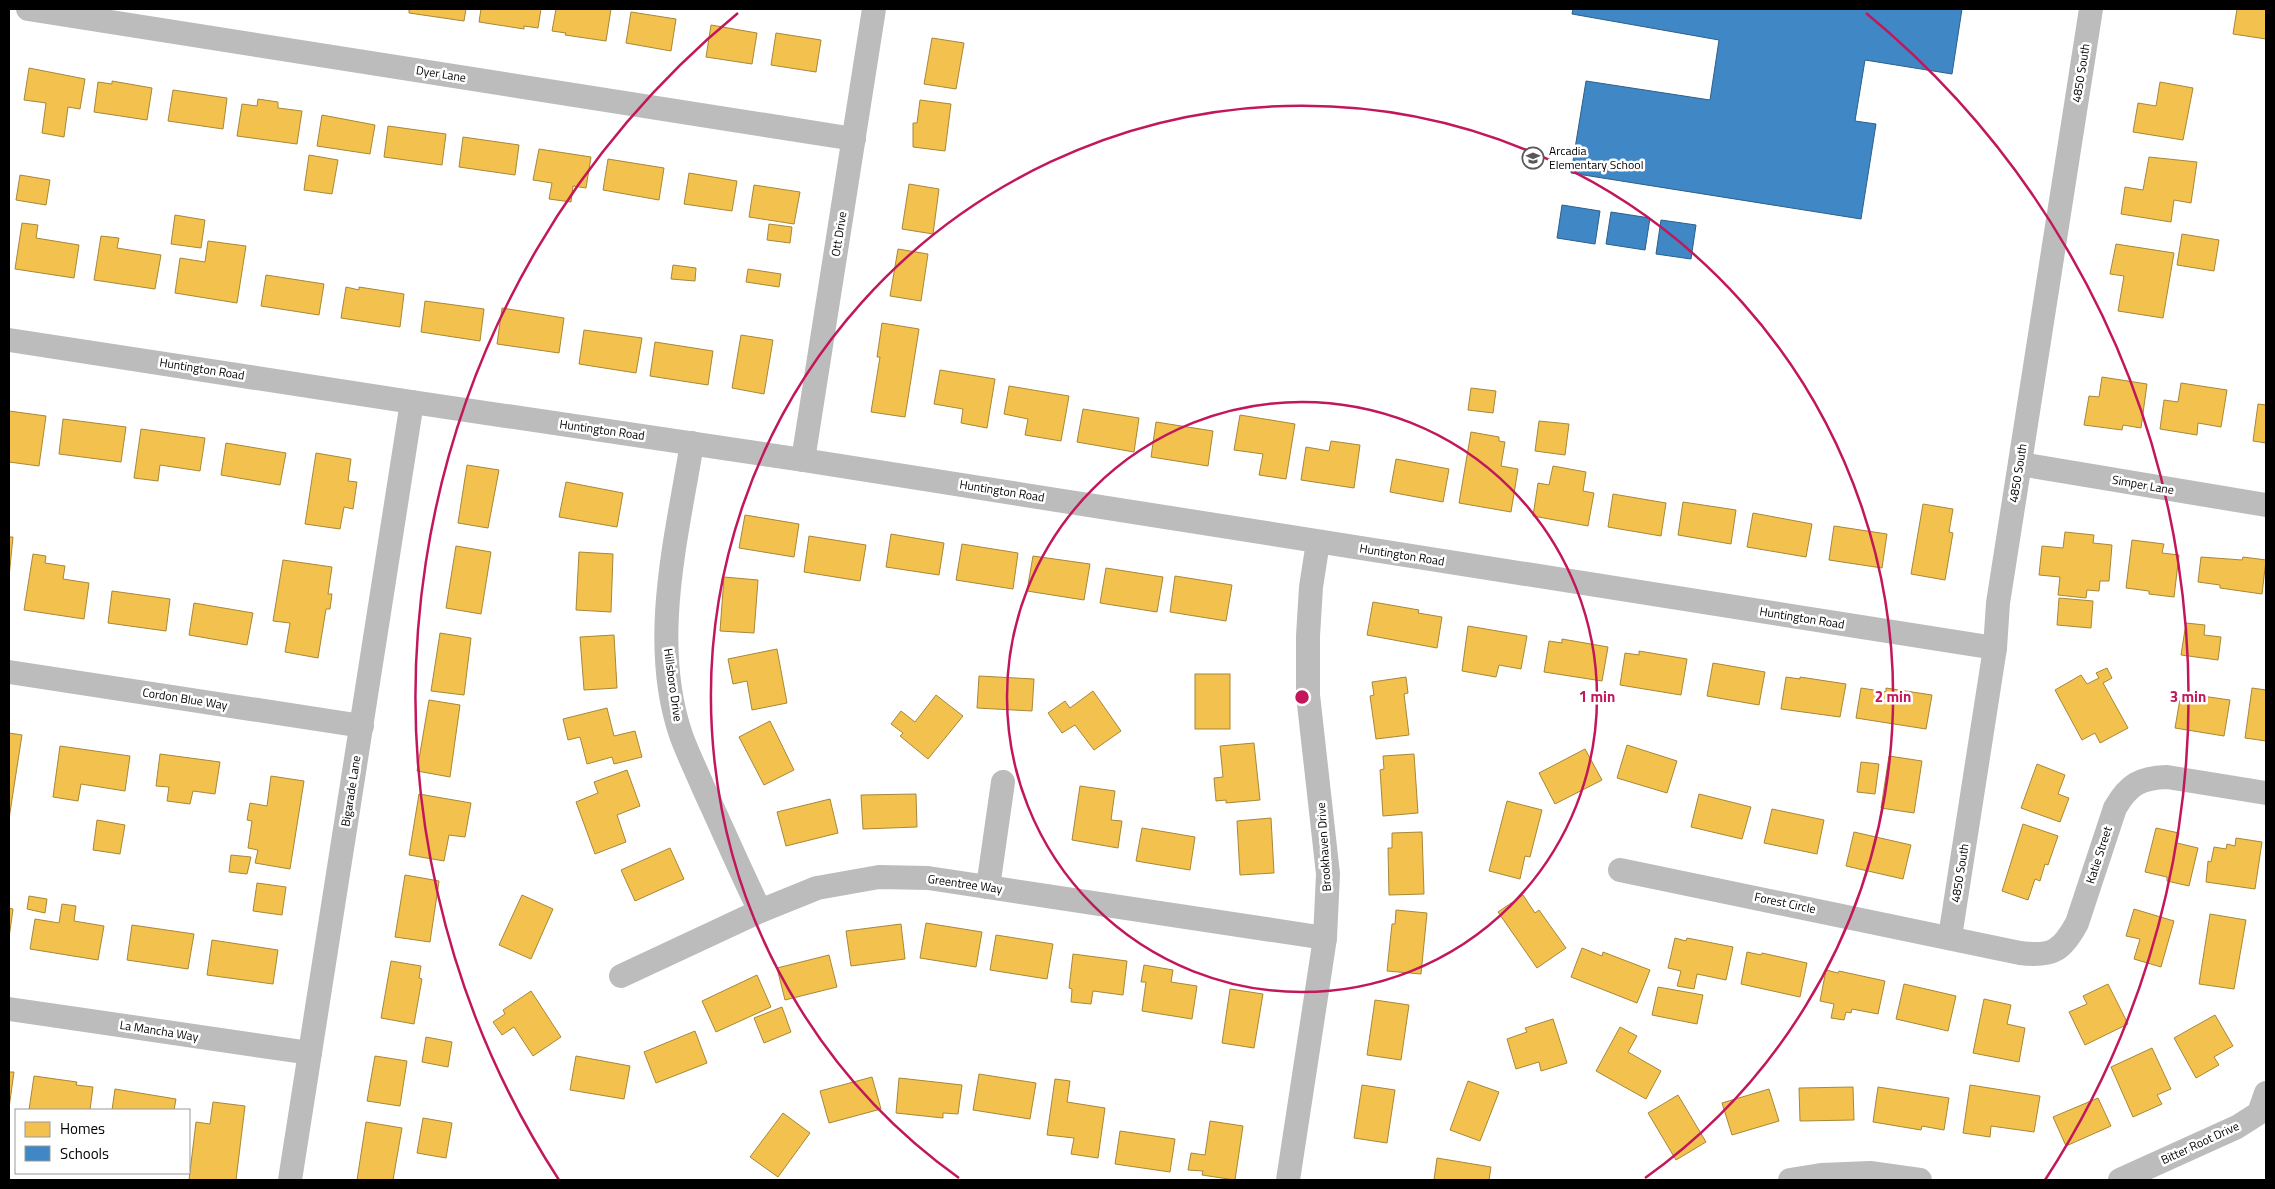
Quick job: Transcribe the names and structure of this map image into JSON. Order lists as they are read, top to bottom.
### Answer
{
  "streets": {
    "street": [
      "4850 South",
      "Dyer Lane",
      "Ott Drive",
      "Huntington Road",
      "Simper Lane",
      "Hillsboro Drive",
      "Cordon Blue Way",
      "Bigarade Lane",
      "Brookhaven Drive",
      "Katie Street",
      "Greentree Way",
      "Forest Circle",
      "La Mancha Way",
      "Bitter Root Drive"
    ]
  },
  "crossings": [
    ["4850 South", "Huntington Road"],
    ["4850 South", "Simper Lane"],
    ["4850 South", "Katie Street"],
    ["4850 South", "Forest Circle"],
    ["Dyer Lane", "Ott Drive"],
    ["Ott Drive", "Huntington Road"],
    ["Huntington Road", "Hillsboro Drive"],
    ["Huntington Road", "Bigarade Lane"],
    ["Huntington Road", "Brookhaven Drive"],
    ["Hillsboro Drive", "Greentree Way"],
    ["Cordon Blue Way", "Bigarade Lane"],
    ["Bigarade Lane", "La Mancha Way"],
    ["Brookhaven Drive", "Greentree Way"],
    ["Katie Street", "Forest Circle"]
  ],
  "places": {
    "school or university": ["Arcadia Elementary School"]
  },
  "legend": ["Homes", "Schools"],
  "rings": ["1 min", "2 min", "3 min"]
}
